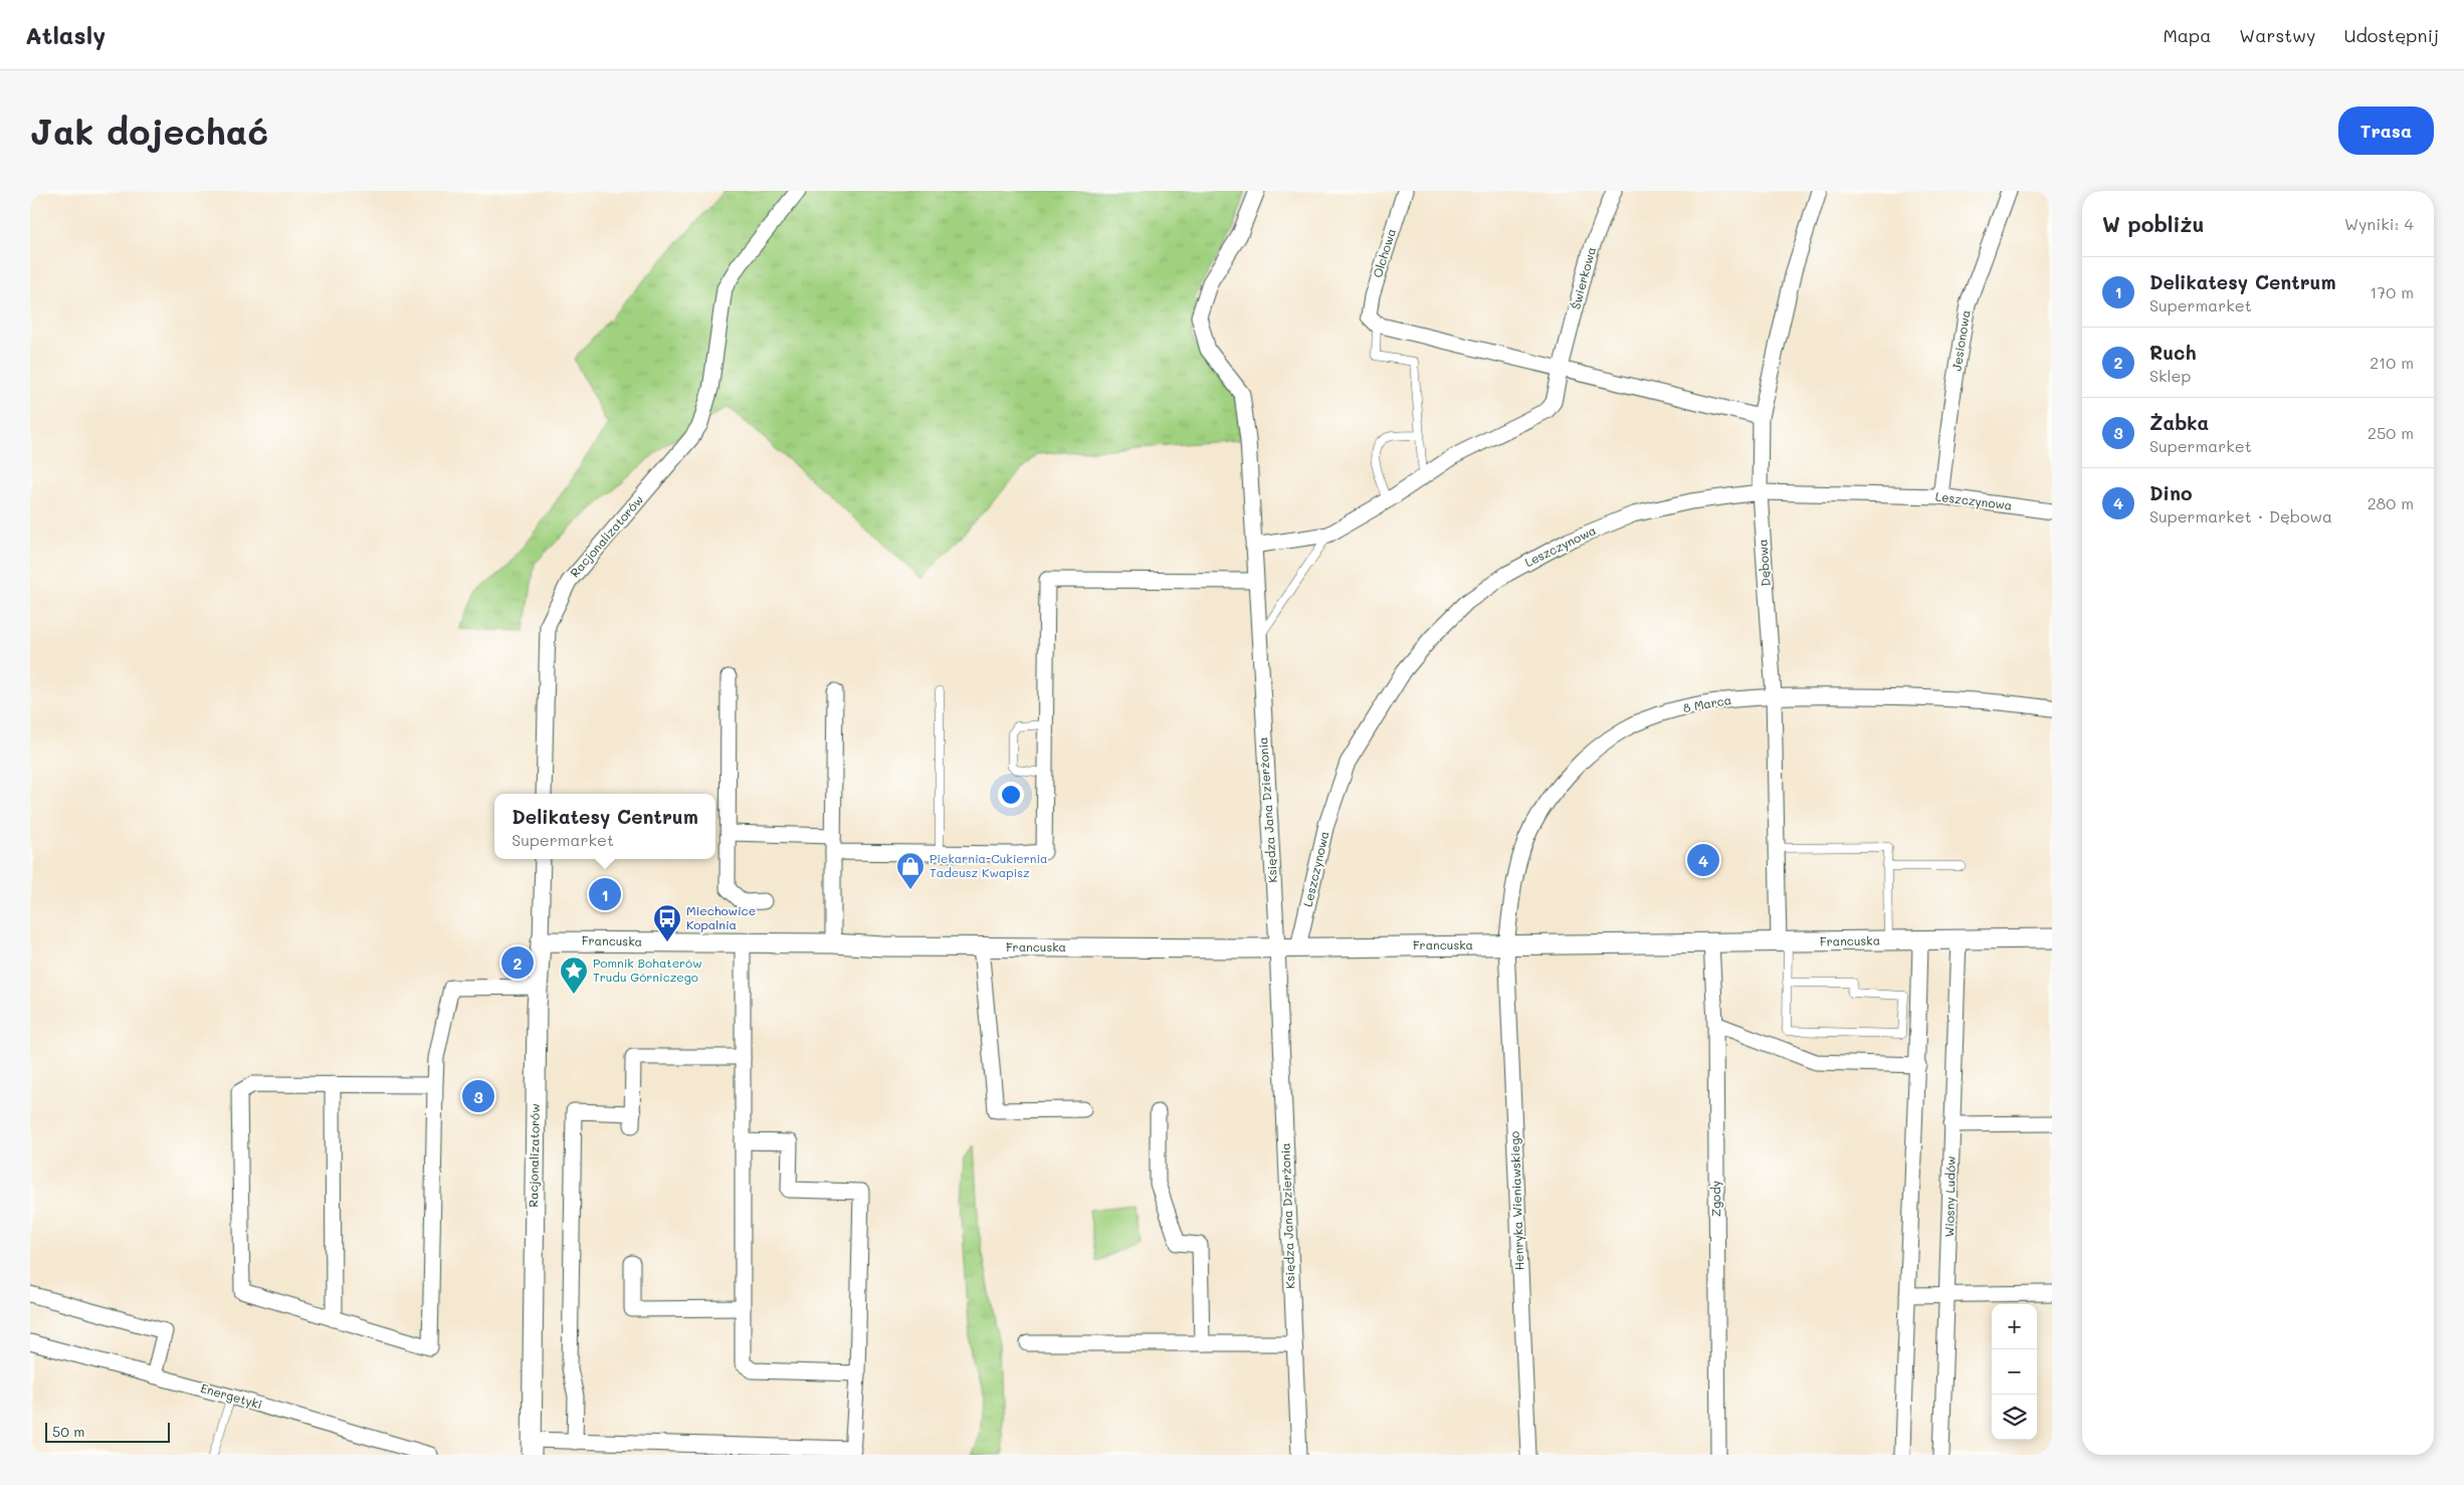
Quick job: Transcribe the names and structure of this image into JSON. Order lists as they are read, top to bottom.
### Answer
{
  "streets": {
    "street": [
      "Olchowa",
      "Świerkowa",
      "Jesionowa",
      "Leszczynowa",
      "Racjonalizatorów",
      "Dębowa",
      "8 Marca",
      "Księdza Jana Dzierżonia",
      "Francuska",
      "Wiosny Ludów",
      "Zgody",
      "Henryka Wieniawskiego",
      "Energetyki"
    ]
  },
  "crossings": [
    ["Jesionowa", "Leszczynowa"],
    ["Leszczynowa", "Dębowa"],
    ["Leszczynowa", "Francuska"],
    ["Racjonalizatorów", "Francuska"],
    ["Dębowa", "8 Marca"],
    ["Dębowa", "Francuska"],
    ["8 Marca", "Francuska"],
    ["8 Marca", "Henryka Wieniawskiego"],
    ["Księdza Jana Dzierżonia", "Francuska"],
    ["Francuska", "Wiosny Ludów"],
    ["Francuska", "Zgody"],
    ["Francuska", "Henryka Wieniawskiego"]
  ],
  "places": {
    "shop": ["Piekarnia-Cukiernia Tadeusz Kwapisz"],
    "bus stop": ["Miechowice Kopalnia"],
    "place": ["Pomnik Bohaterów Trudu Górniczego"]
  },
  "scale_bar": "50 m",
  "page": {
    "header": "Atlasly",
    "nav": ["Mapa", "Warstwy", "Udostępnij"],
    "buttons": "Trasa",
    "title": "Jak dojechać",
    "heading": ["W pobliżu", "Wyniki: 4"],
    "list": [
      {
        "mark": "1",
        "name": "Delikatesy Centrum",
        "note": "Supermarket",
        "value": "170 m"
      },
      {
        "mark": "2",
        "name": "Ruch",
        "note": "Sklep",
        "value": "210 m"
      },
      {
        "mark": "3",
        "name": "Żabka",
        "note": "Supermarket",
        "value": "250 m"
      },
      {
        "mark": "4",
        "name": "Dino",
        "note": "Supermarket · Dębowa",
        "value": "280 m"
      }
    ],
    "popup": ["Delikatesy Centrum", "Supermarket"],
    "pins": [
      "4",
      "1",
      "2",
      "3"
    ],
    "map_buttons": ["+", "−"],
    "scale": "50 m"
  }
}
